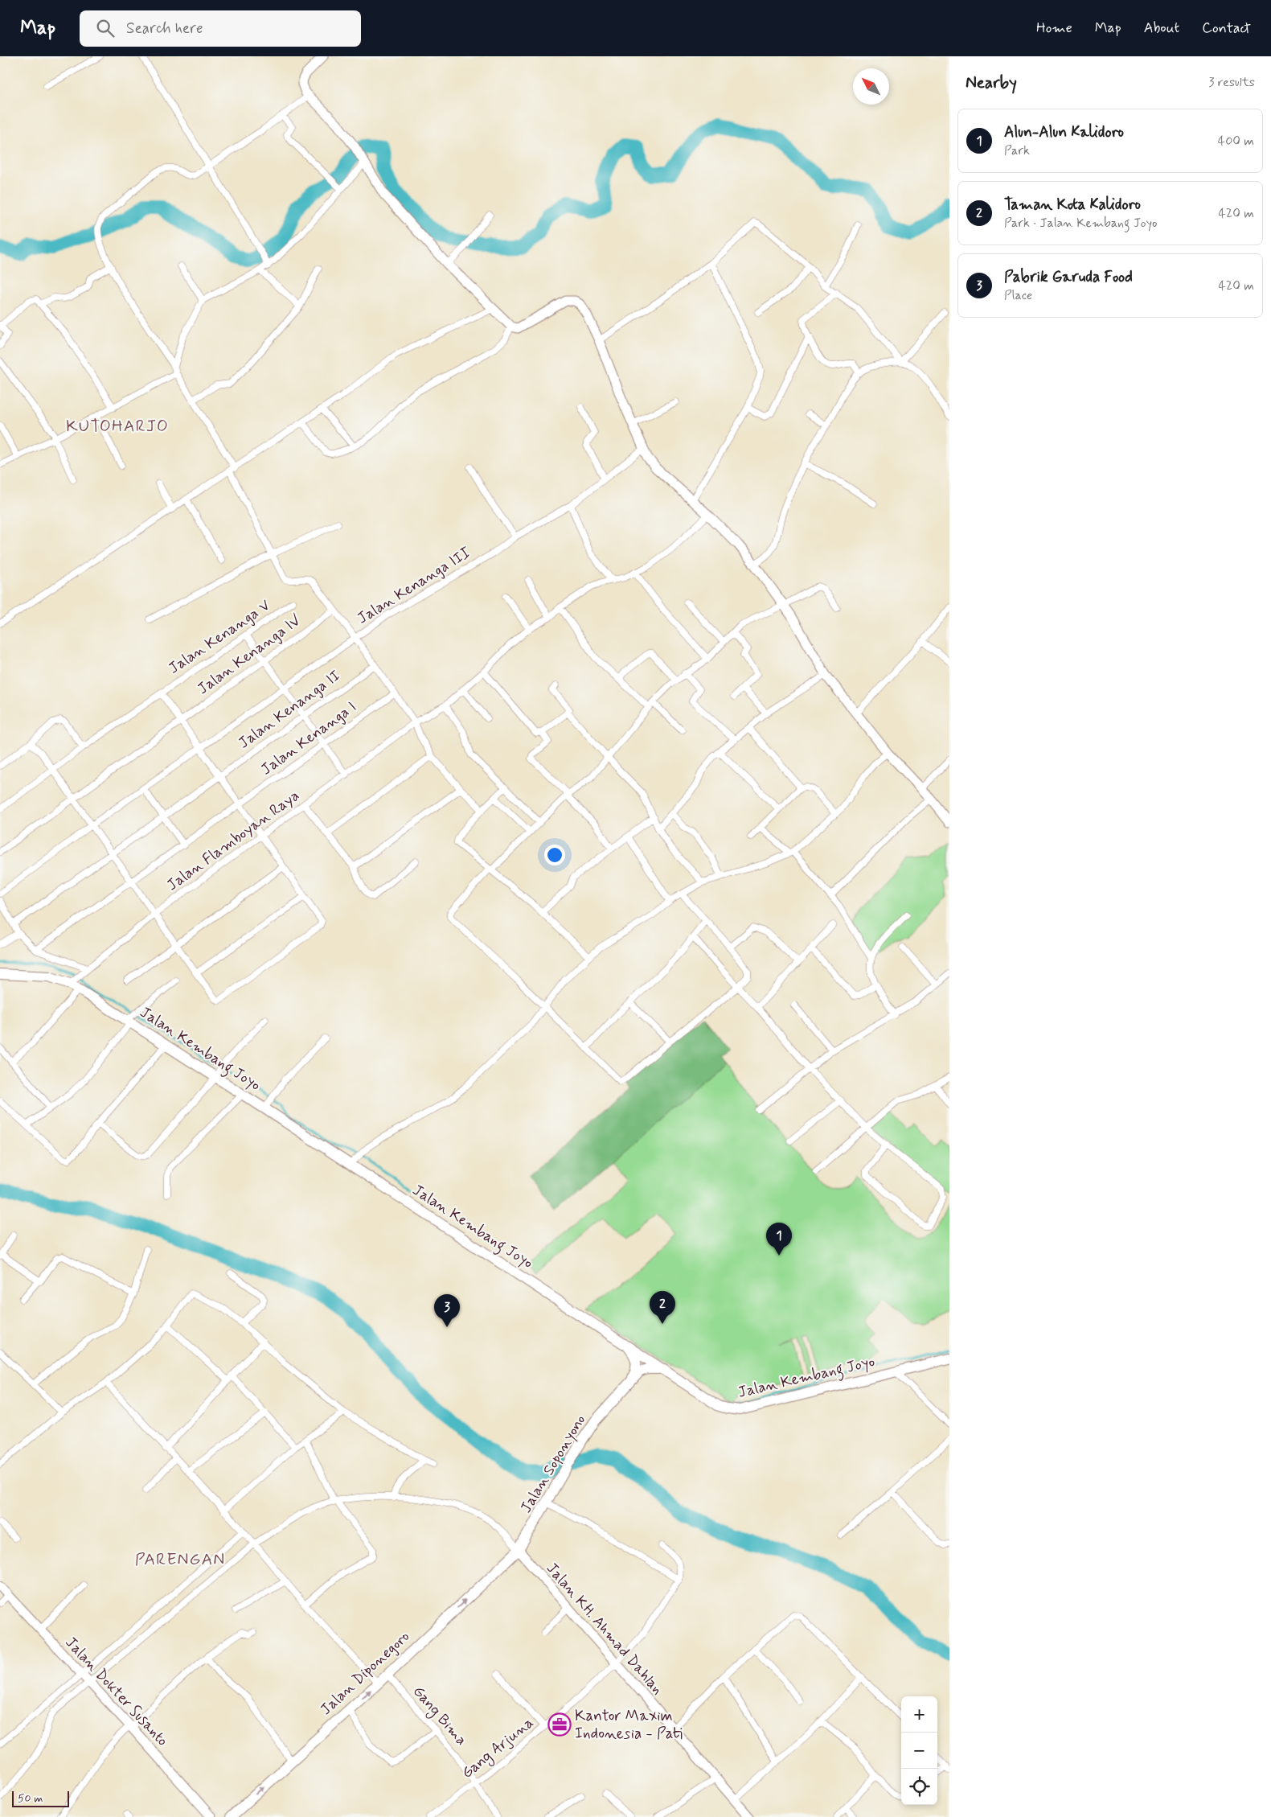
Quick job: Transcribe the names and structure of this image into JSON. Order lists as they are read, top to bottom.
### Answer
{
  "streets": {
    "main road": ["Jalan Kembang Joyo", "Jalan Soponyono", "Jalan Diponegoro"],
    "street": [
      "Jalan Kenanga III",
      "Jalan Kenanga V",
      "Jalan Kenanga IV",
      "Jalan Kenanga II",
      "Jalan Kenanga I",
      "Jalan Flamboyan Raya",
      "Jalan KH. Ahmad Dahlan",
      "Jalan Dokter Susanto",
      "Gang Bima",
      "Gang Arjuna"
    ]
  },
  "crossings": [
    ["Jalan Flamboyan Raya", "Jalan Kembang Joyo"],
    ["Jalan Soponyono", "Jalan KH. Ahmad Dahlan"],
    ["Jalan Soponyono", "Jalan Diponegoro"],
    ["Jalan KH. Ahmad Dahlan", "Jalan Diponegoro"],
    ["Jalan KH. Ahmad Dahlan", "Gang Arjuna"],
    ["Jalan Diponegoro", "Gang Bima"],
    ["Gang Bima", "Gang Arjuna"]
  ],
  "one_way": ["Jalan Diponegoro"],
  "districts": ["KUTOHARJO", "PARENGAN"],
  "places": {
    "office": ["Kantor Maxim Indonesia - Pati"]
  },
  "scale_bar": "50 m",
  "north": "top left",
  "page": {
    "header": "Map",
    "search": "Search here",
    "nav": [
      "Home",
      "Map",
      "About",
      "Contact"
    ],
    "heading": ["Nearby", "3 results"],
    "list": [
      {
        "mark": "1",
        "name": "Alun-Alun Kalidoro",
        "note": "Park",
        "value": "400 m"
      },
      {
        "mark": "2",
        "name": "Taman Kota Kalidoro",
        "note": "Park · Jalan Kembang Joyo",
        "value": "420 m"
      },
      {
        "mark": "3",
        "name": "Pabrik Garuda Food",
        "note": "Place",
        "value": "420 m"
      }
    ],
    "pins": ["1", "2", "3"],
    "map_buttons": ["+", "−"],
    "scale": "50 m"
  }
}
